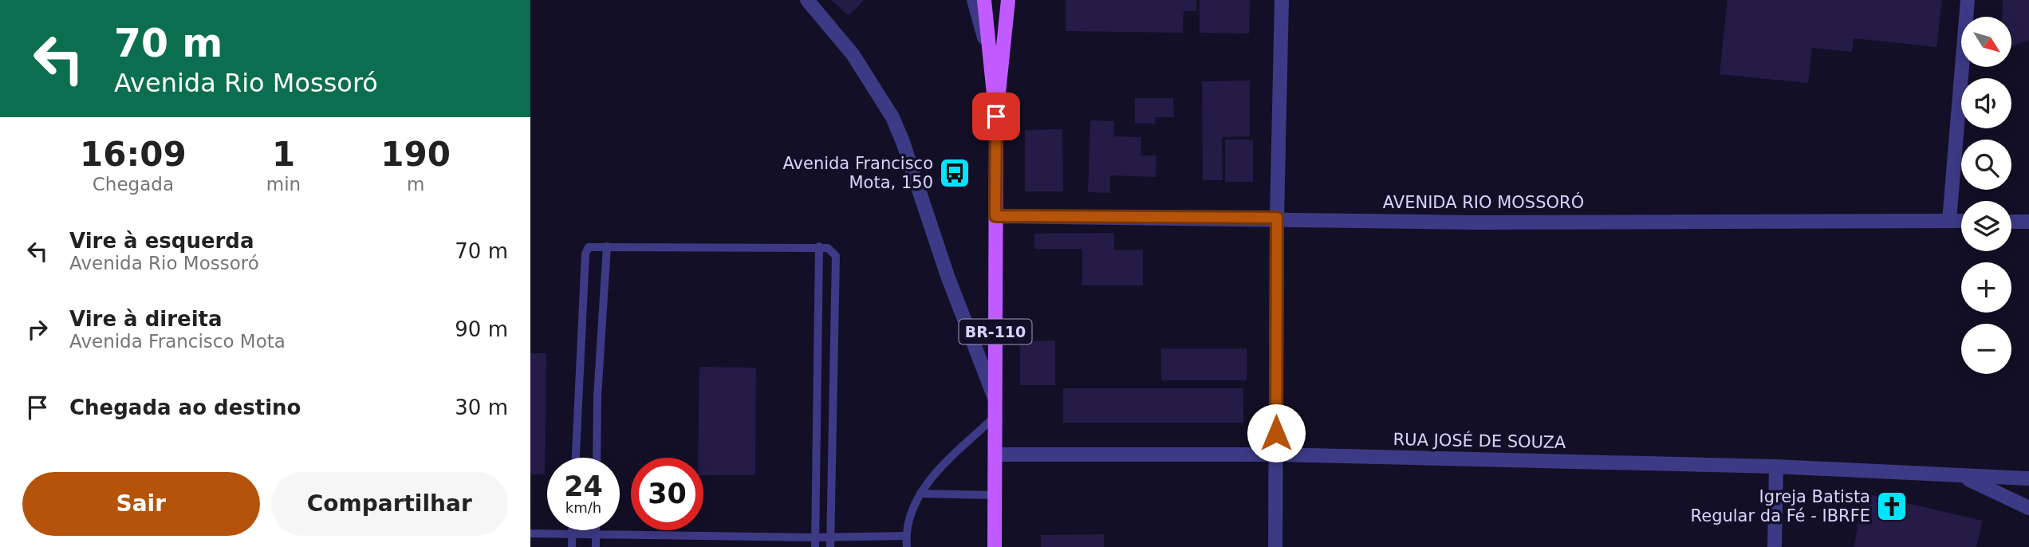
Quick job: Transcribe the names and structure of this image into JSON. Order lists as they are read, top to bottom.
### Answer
{
  "streets": {
    "main road": ["BR-110"],
    "street": ["AVENIDA RIO MOSSORÓ", "RUA JOSÉ DE SOUZA"]
  },
  "crossings": [
    ["AVENIDA RIO MOSSORÓ", "BR-110"],
    ["BR-110", "RUA JOSÉ DE SOUZA"]
  ],
  "places": {
    "bus stop": ["Avenida Francisco Mota, 150"],
    "church": ["Igreja Batista Regular da Fé - IBRFE"]
  },
  "north": "bottom right",
  "page": {
    "turn": ["70 m", "Avenida Rio Mossoró"],
    "map_buttons": ["+", "−"],
    "eta": [
      "16:09",
      "Chegada",
      "1",
      "min",
      "190",
      "m"
    ],
    "list": [
      {
        "name": "Vire à esquerda",
        "note": "Avenida Rio Mossoró",
        "value": "70 m"
      },
      {
        "name": "Vire à direita",
        "note": "Avenida Francisco Mota",
        "value": "90 m"
      },
      {
        "name": "Chegada ao destino",
        "value": "30 m"
      }
    ],
    "speed": "24 km/h",
    "limit": "30",
    "buttons": ["Sair", "Compartilhar"]
  }
}
